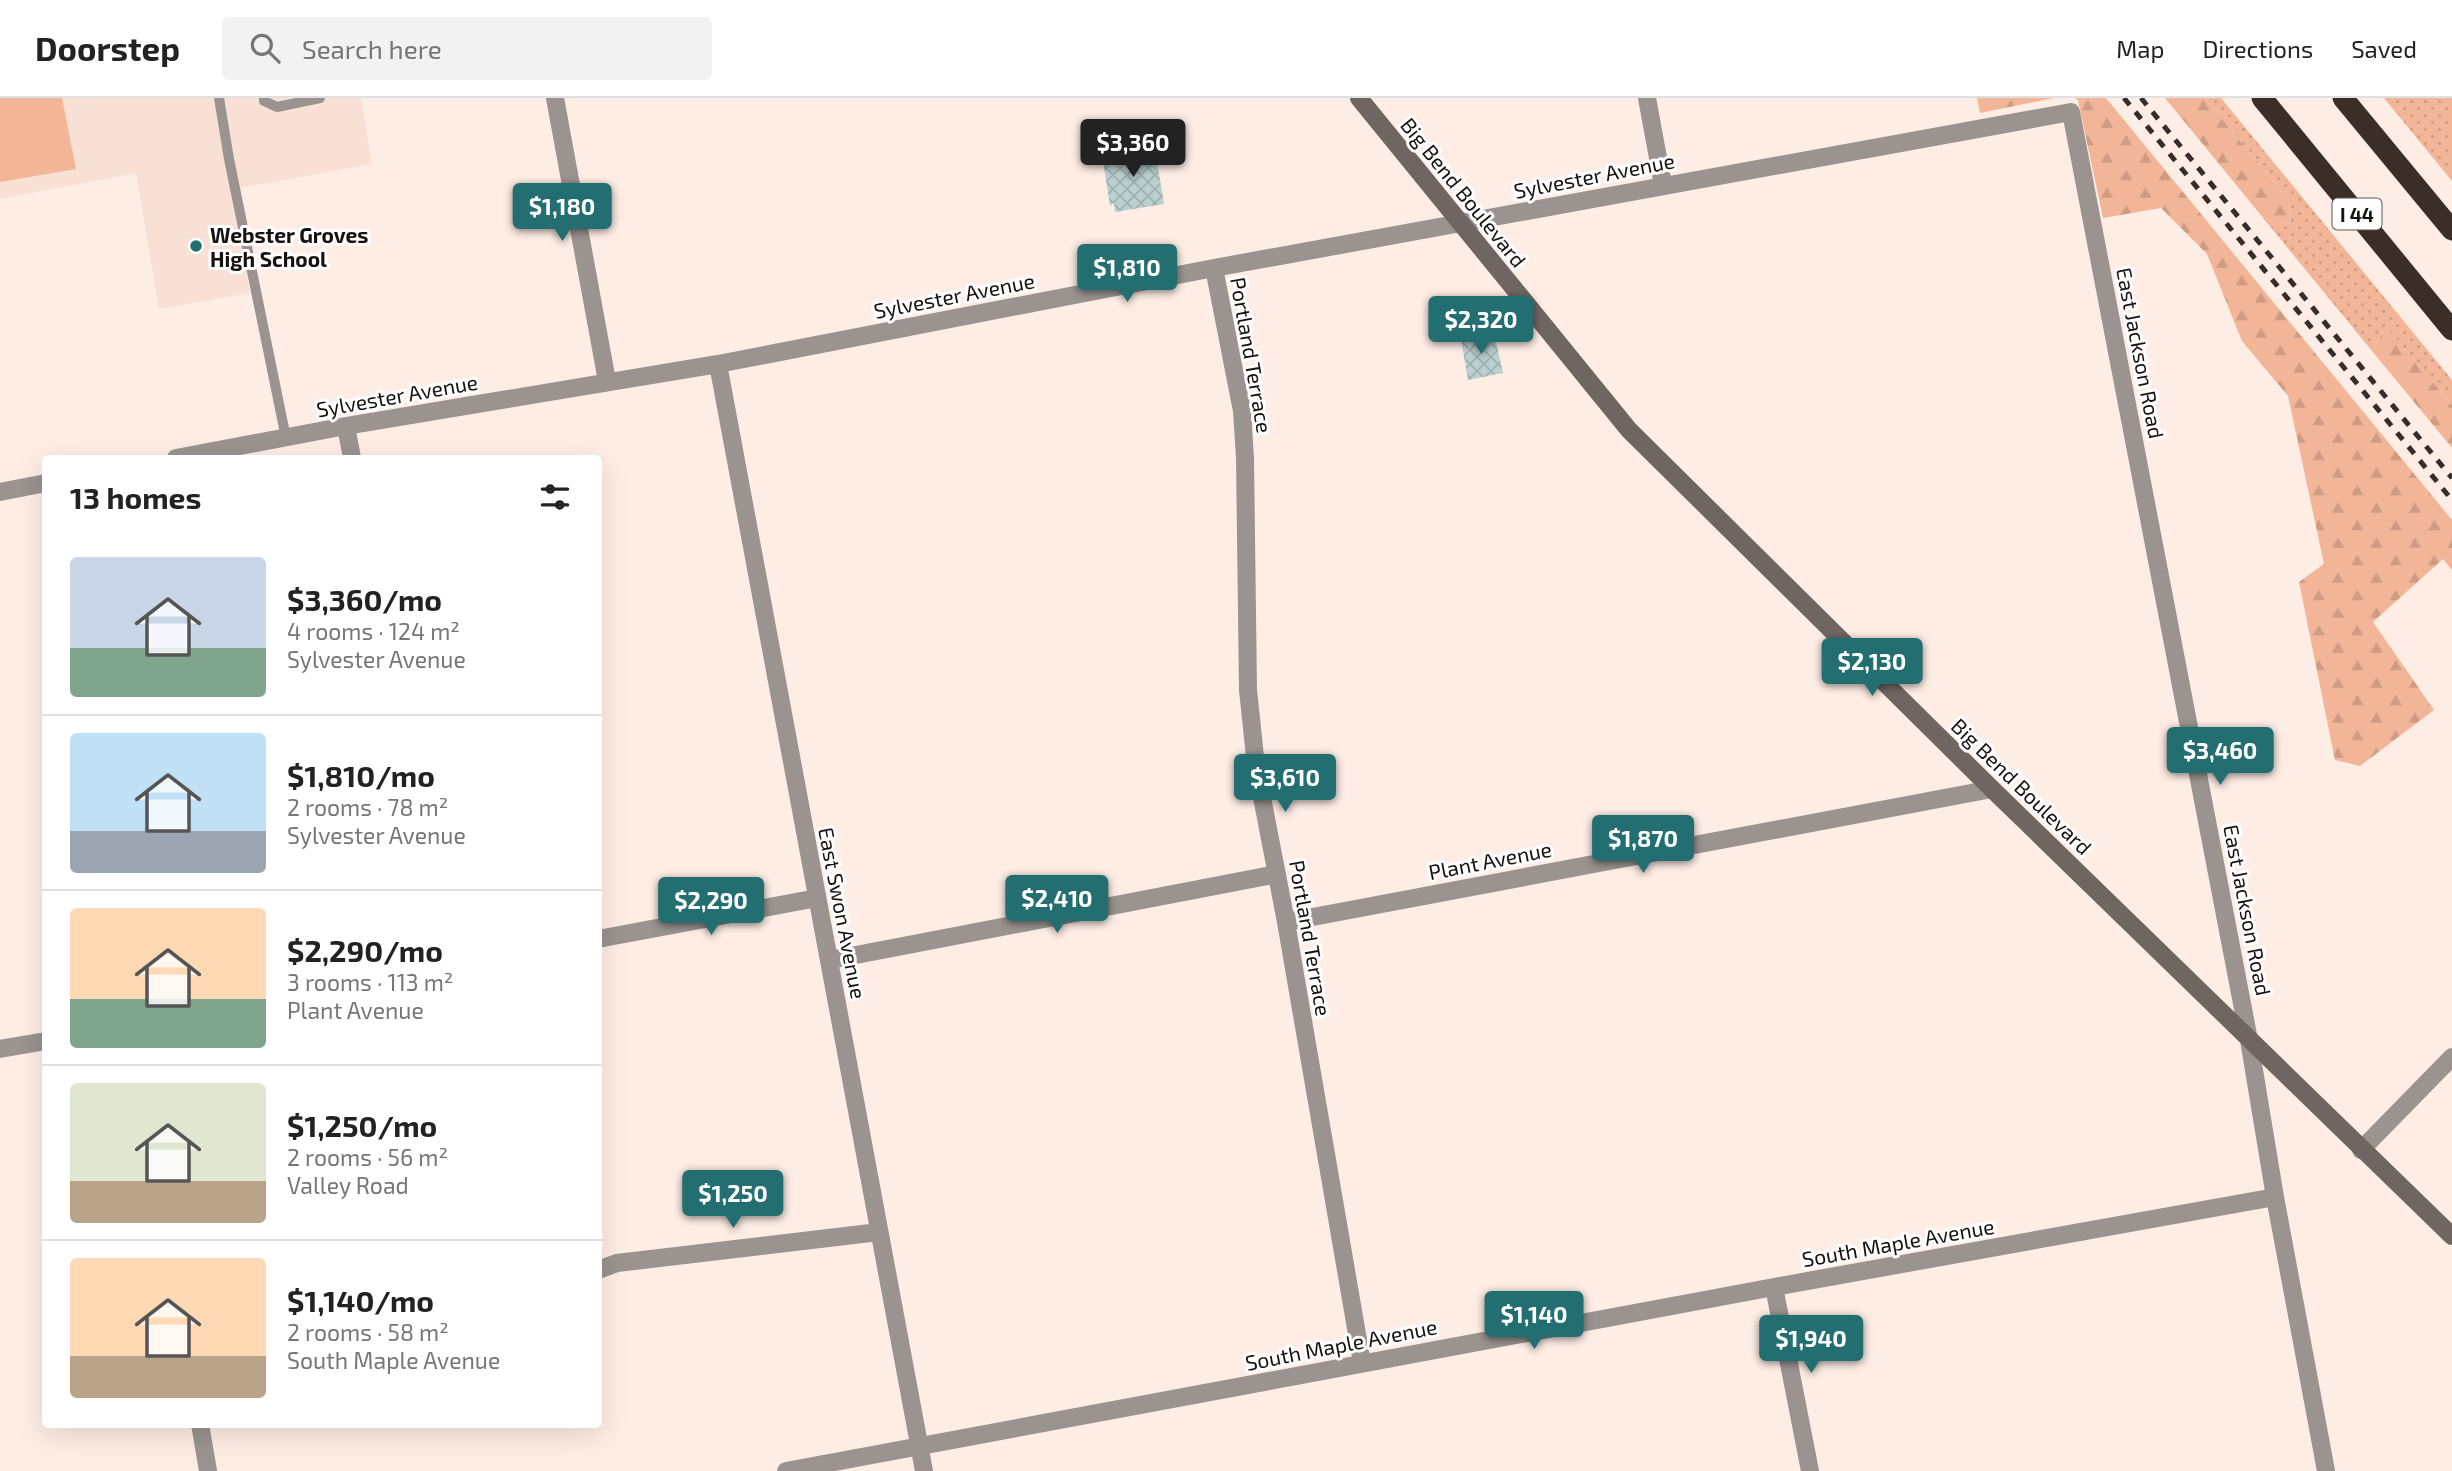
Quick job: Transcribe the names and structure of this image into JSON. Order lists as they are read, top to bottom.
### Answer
{
  "streets": {
    "highway": ["I 44"],
    "main road": ["Big Bend Boulevard"],
    "street": [
      "Sylvester Avenue",
      "East Jackson Road",
      "Portland Terrace",
      "Plant Avenue",
      "East Swon Avenue",
      "South Maple Avenue"
    ]
  },
  "crossings": [
    ["Sylvester Avenue", "Big Bend Boulevard"],
    ["Sylvester Avenue", "East Jackson Road"],
    ["Sylvester Avenue", "Portland Terrace"],
    ["Sylvester Avenue", "East Swon Avenue"],
    ["Big Bend Boulevard", "East Jackson Road"],
    ["Big Bend Boulevard", "Plant Avenue"],
    ["East Jackson Road", "South Maple Avenue"],
    ["Portland Terrace", "Plant Avenue"],
    ["Portland Terrace", "South Maple Avenue"],
    ["East Swon Avenue", "South Maple Avenue"]
  ],
  "places": ["Webster Groves High School"],
  "page": {
    "header": "Doorstep",
    "search": "Search here",
    "nav": ["Map", "Directions", "Saved"],
    "price": [
      "$3,360",
      "$1,180",
      "$1,810",
      "$2,320",
      "$2,130",
      "$3,460",
      "$3,610",
      "$1,870",
      "$2,410",
      "$2,290",
      "$1,250",
      "$1,140",
      "$1,940"
    ],
    "heading": "13 homes",
    "list": [
      {
        "name": "$3,360/mo",
        "note": "4 rooms · 124 m² · Sylvester Avenue"
      },
      {
        "name": "$1,810/mo",
        "note": "2 rooms · 78 m² · Sylvester Avenue"
      },
      {
        "name": "$2,290/mo",
        "note": "3 rooms · 113 m² · Plant Avenue"
      },
      {
        "name": "$1,250/mo",
        "note": "2 rooms · 56 m² · Valley Road"
      },
      {
        "name": "$1,140/mo",
        "note": "2 rooms · 58 m² · South Maple Avenue"
      }
    ]
  }
}
